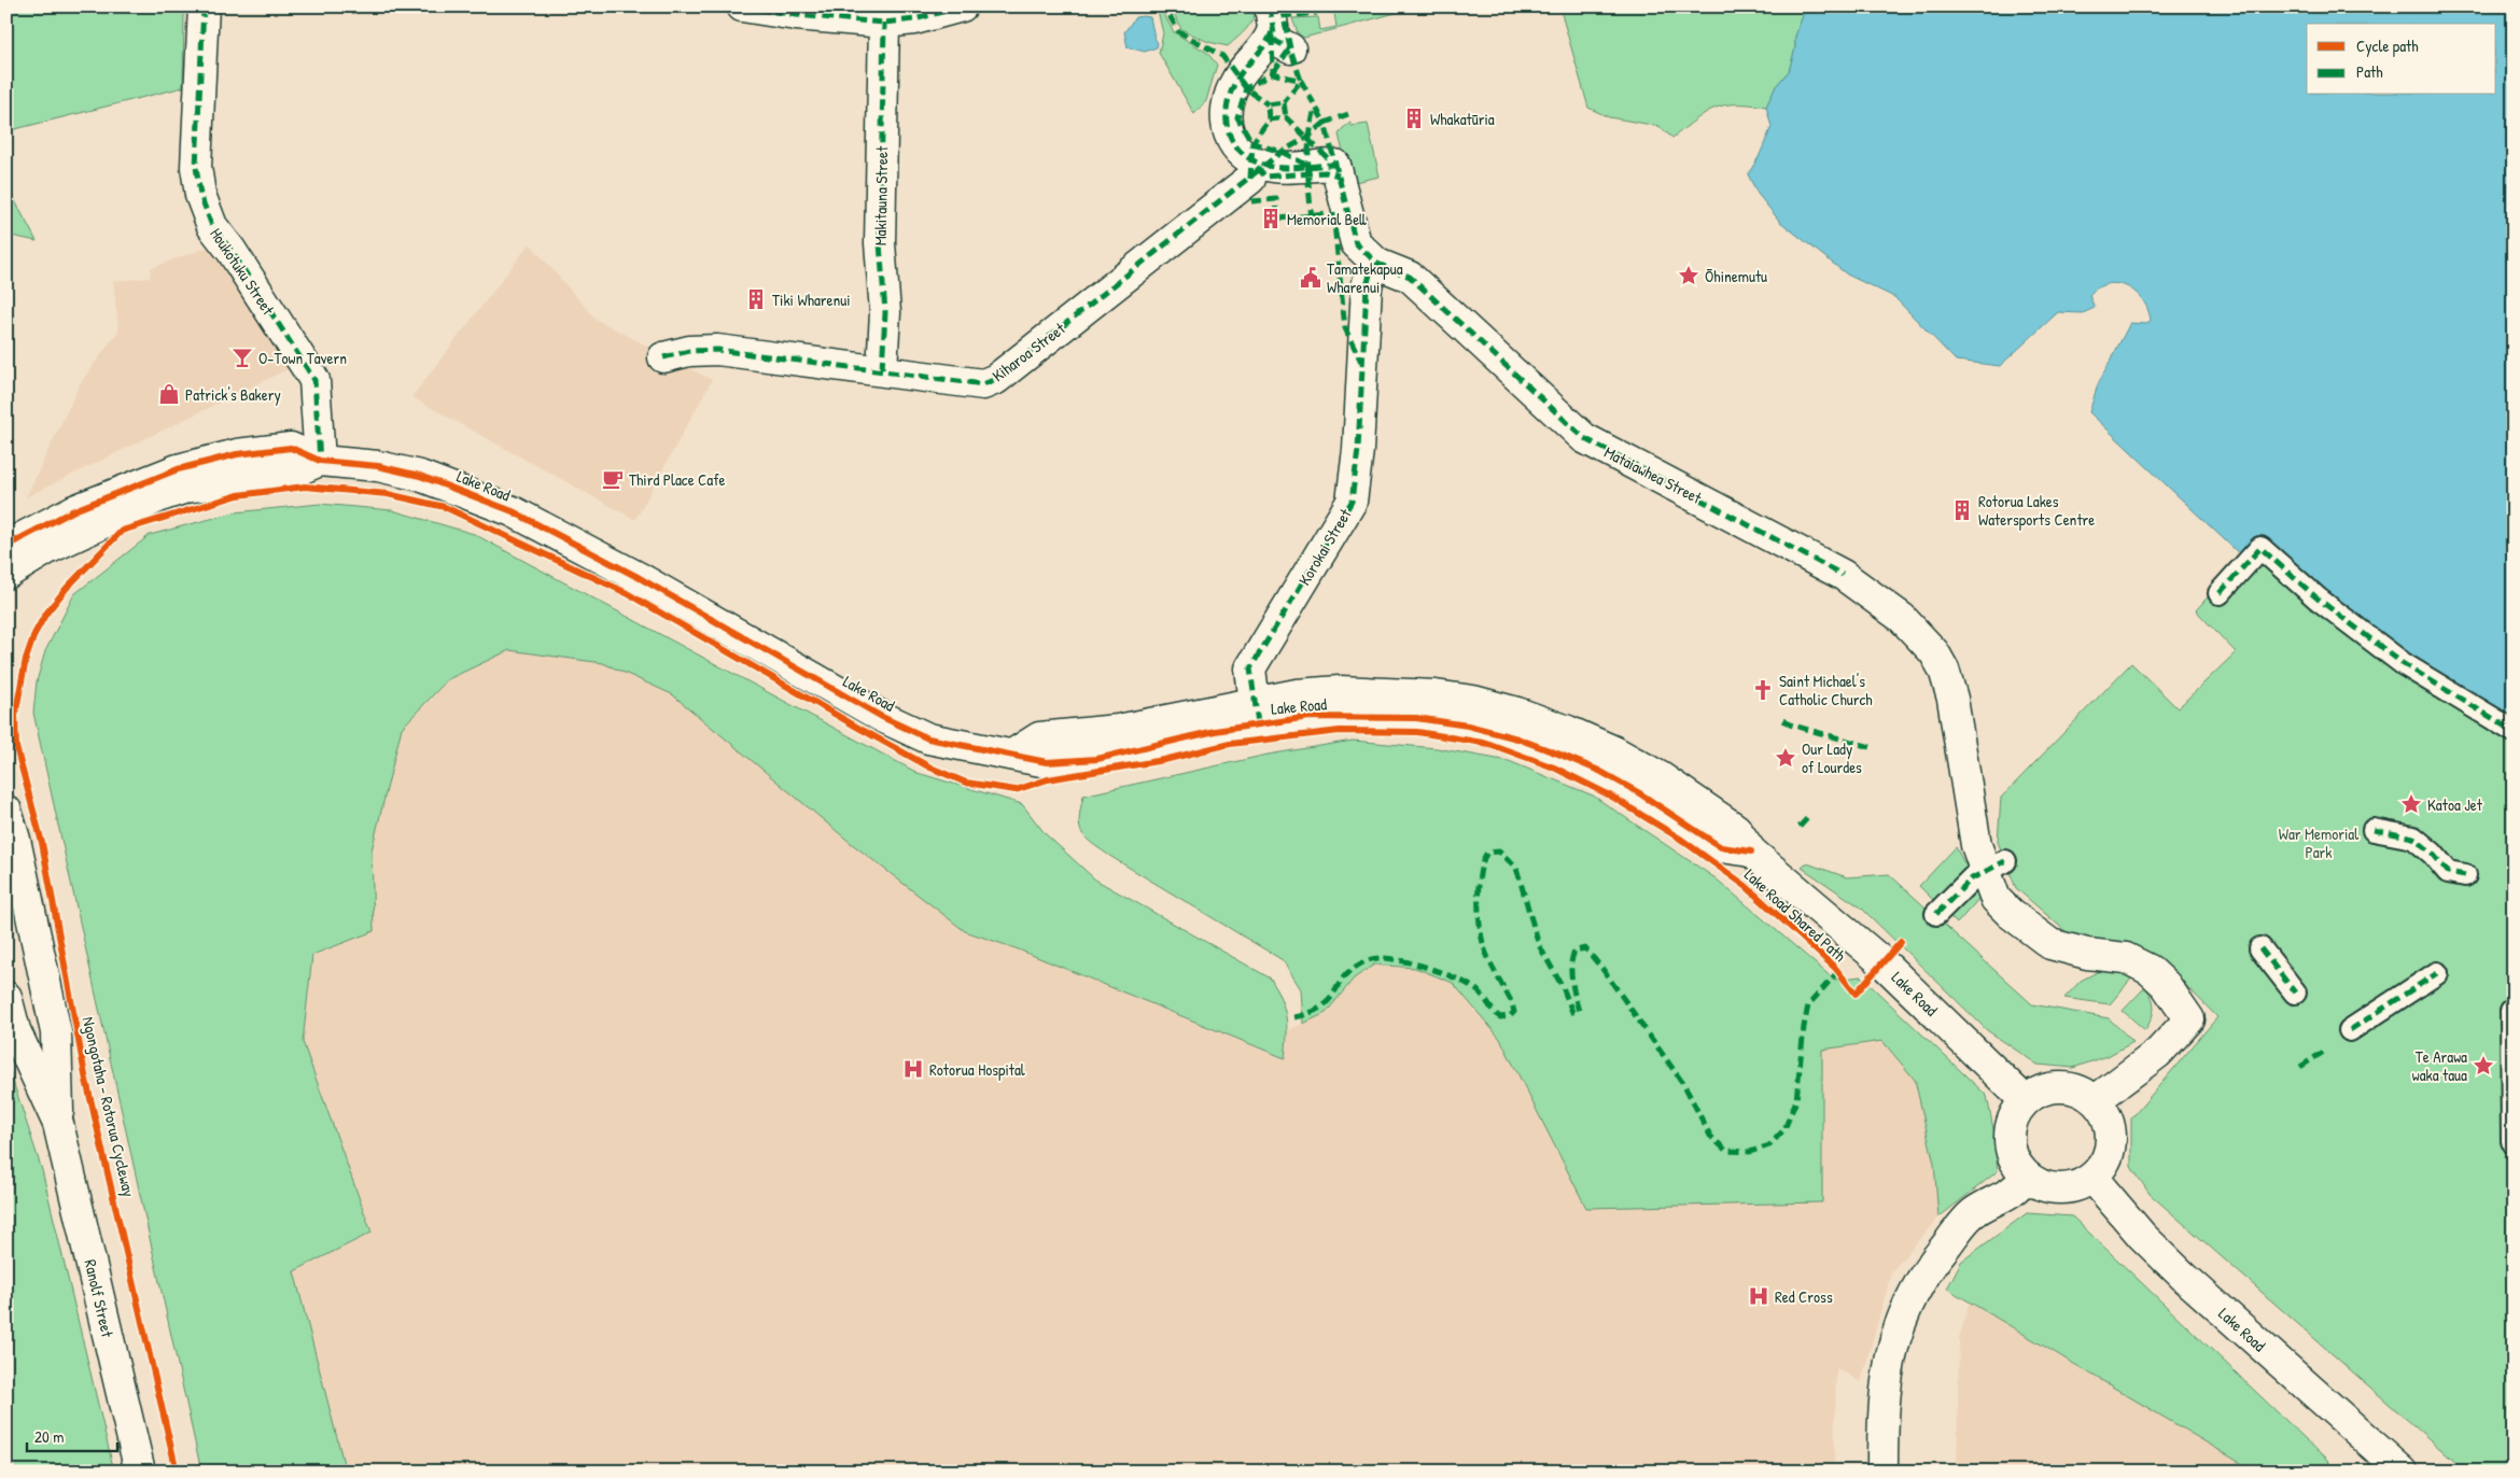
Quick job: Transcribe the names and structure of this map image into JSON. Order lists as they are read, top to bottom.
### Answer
{
  "streets": {
    "street": [
      "Makitauna Street",
      "Houkotuku Street",
      "Kiharoa Street",
      "Mataiawhea Street",
      "Lake Road",
      "Korokai Street",
      "Ranolf Street"
    ],
    "cycle path": ["Lake Road Shared Path"]
  },
  "crossings": [
    ["Makitauna Street", "Kiharoa Street"],
    ["Houkotuku Street", "Lake Road"],
    ["Mataiawhea Street", "Lake Road"],
    ["Mataiawhea Street", "Korokai Street"],
    ["Lake Road", "Korokai Street"]
  ],
  "parks": ["War Memorial Park"],
  "places": {
    "building": [
      "Whakatūria",
      "Memorial Bell",
      "Tiki Wharenui",
      "Rotorua Lakes Watersports Centre"
    ],
    "place": [
      "Ōhinemutu",
      "Our Lady of Lourdes",
      "Katoa Jet",
      "Te Arawa waka taua"
    ],
    "public building": ["Tamatekapua Wharenui"],
    "bar": ["O-Town Tavern"],
    "shop": ["Patrick's Bakery"],
    "cafe": ["Third Place Cafe"],
    "church": ["Saint Michael's Catholic Church"],
    "hospital": ["Rotorua Hospital", "Red Cross"]
  },
  "legend": ["Cycle path", "Path"],
  "scale_bar": "20 m"
}
